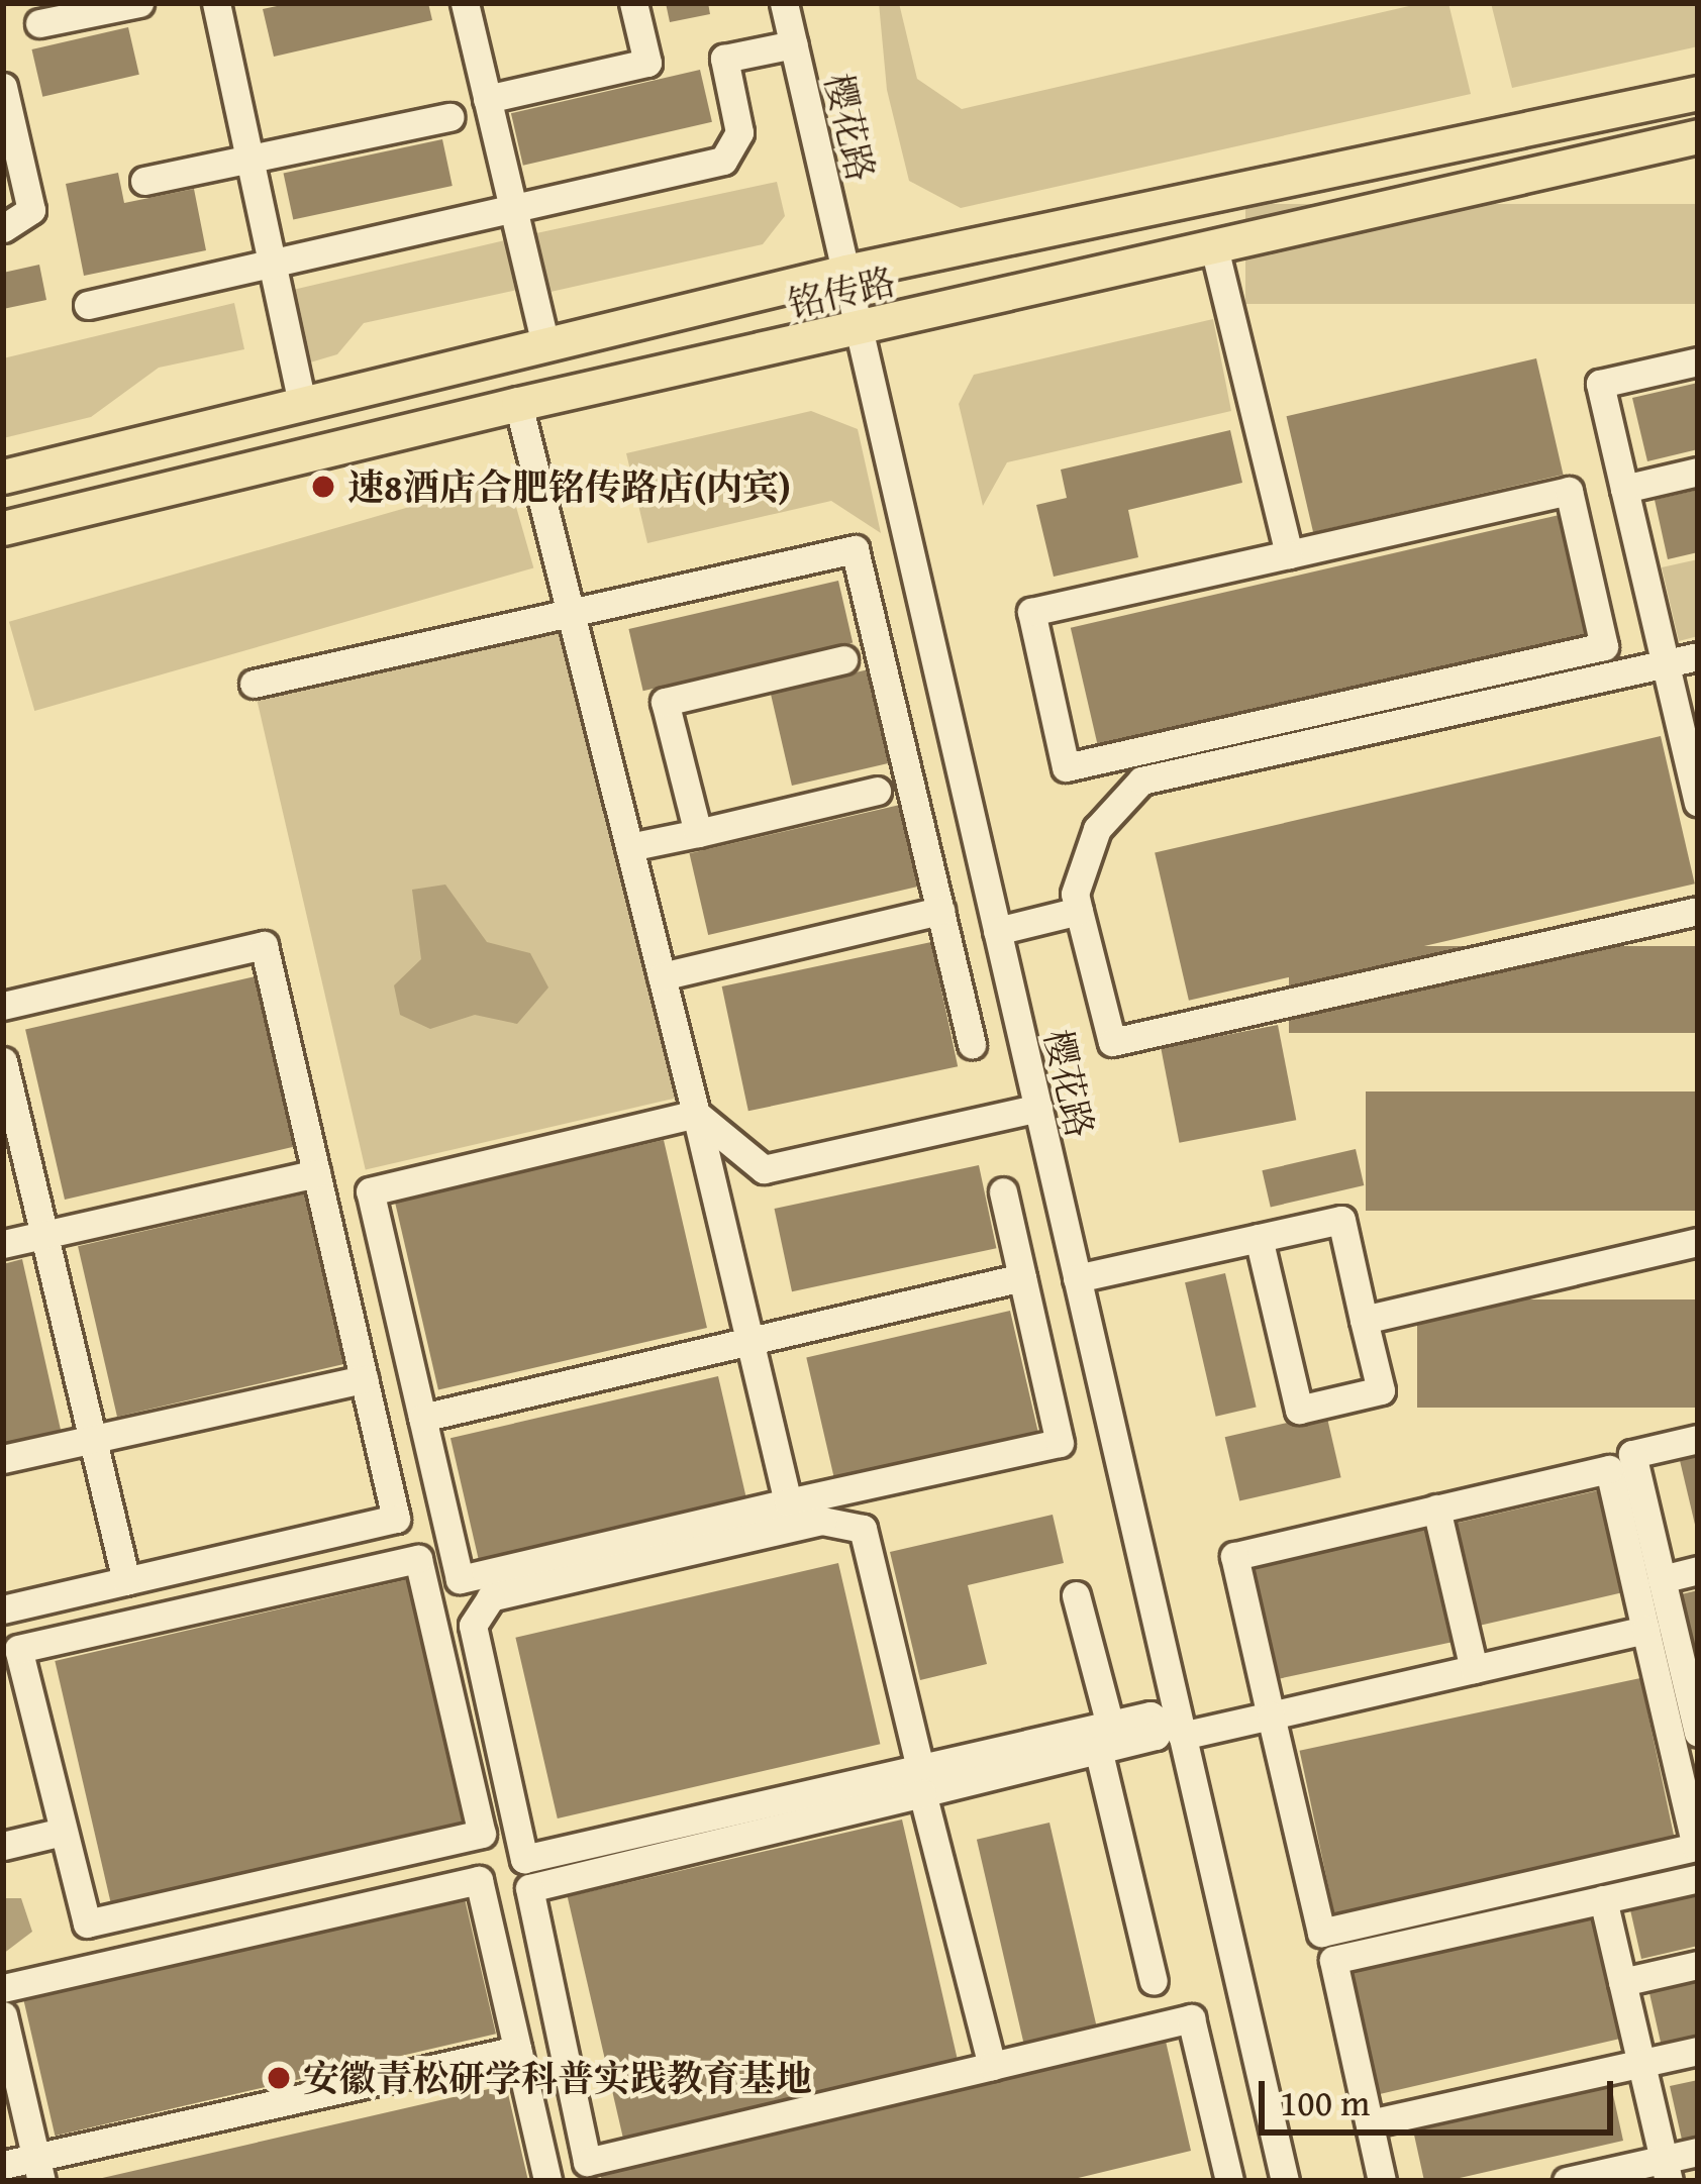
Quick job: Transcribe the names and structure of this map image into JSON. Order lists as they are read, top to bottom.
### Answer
{
  "streets": {
    "main road": ["铭传路"],
    "street": ["樱花路"]
  },
  "crossings": [
    ["樱花路", "铭传路"]
  ],
  "places": ["速8酒店合肥铭传路店(内宾)", "安徽青松研学科普实践教育基地"],
  "scale_bar": "100 m"
}
